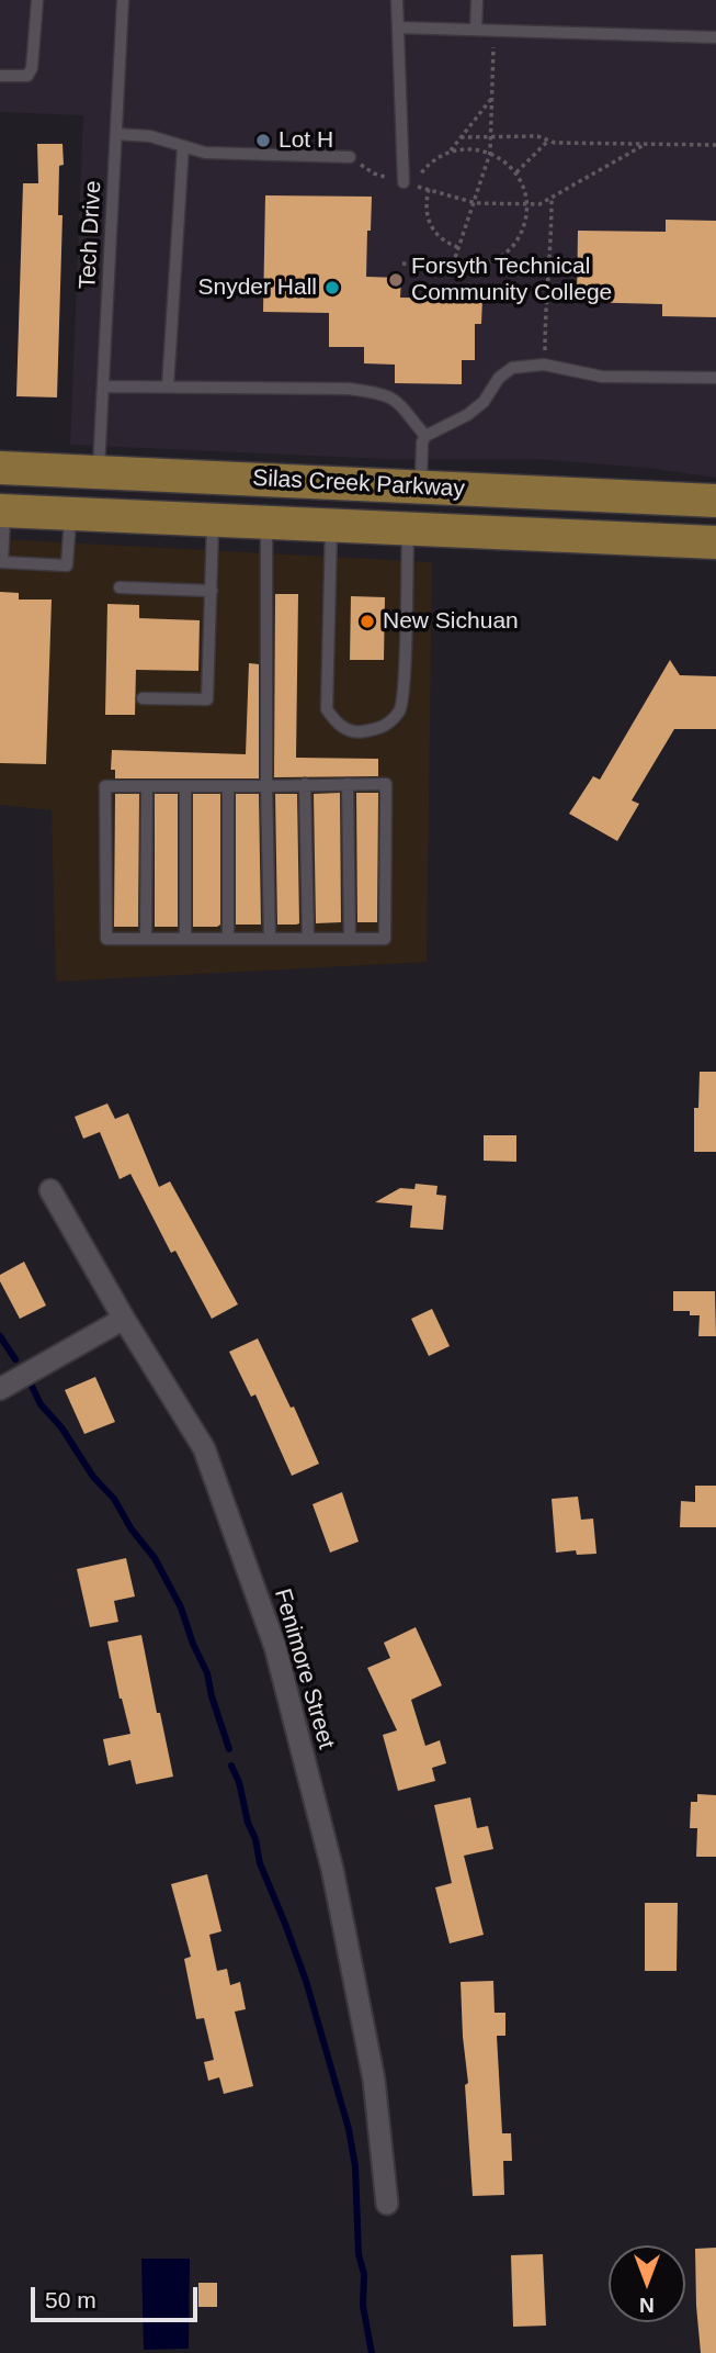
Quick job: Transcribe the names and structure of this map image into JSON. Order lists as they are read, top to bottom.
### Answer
{
  "streets": {
    "main road": ["Silas Creek Parkway"],
    "street": ["Fenimore Street"],
    "lane": ["Tech Drive"]
  },
  "crossings": [
    ["Tech Drive", "Silas Creek Parkway"]
  ],
  "places": [
    "Lot H",
    "Forsyth Technical Community College",
    "Snyder Hall",
    "New Sichuan"
  ],
  "scale_bar": "50 m",
  "north": "bottom"
}
